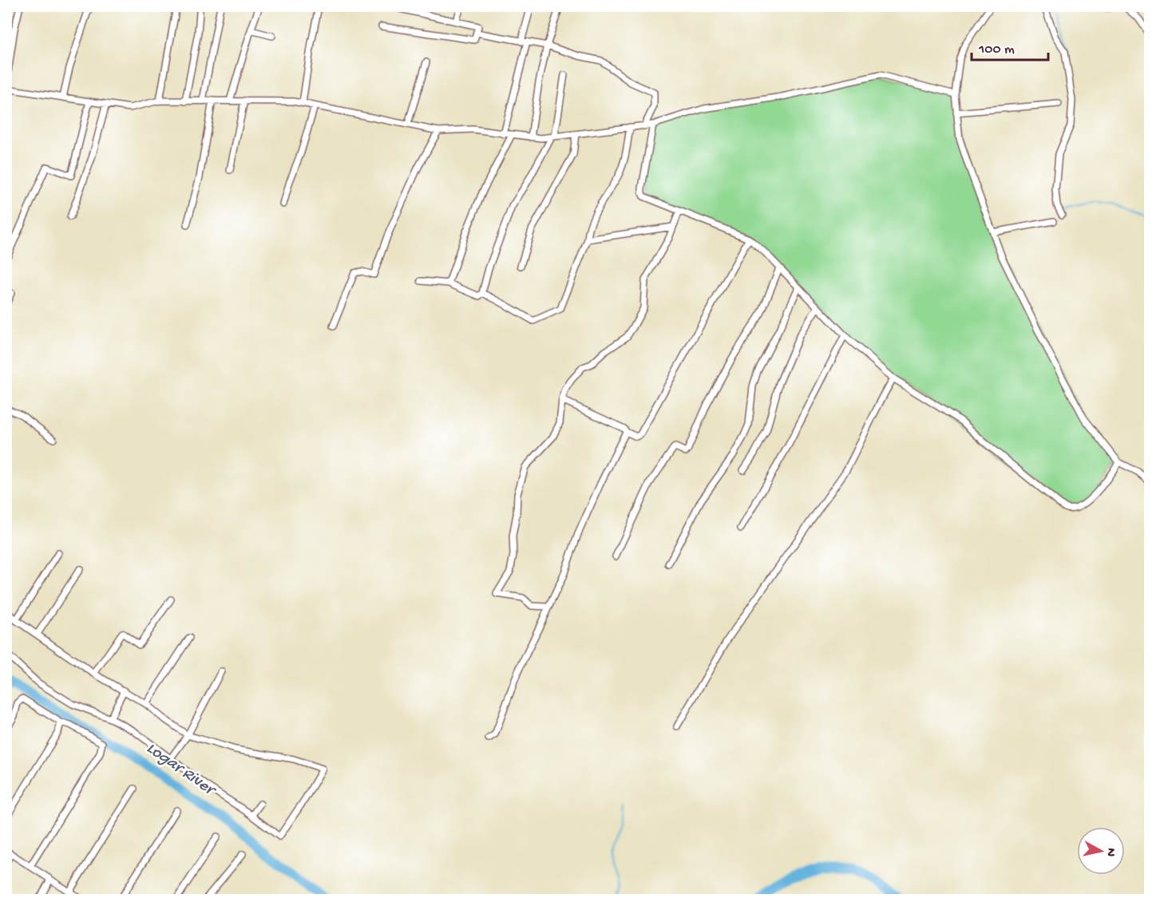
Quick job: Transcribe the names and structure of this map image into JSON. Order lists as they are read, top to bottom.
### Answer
{
  "water": ["Logar River"],
  "scale_bar": "100 m",
  "north": "right"
}
